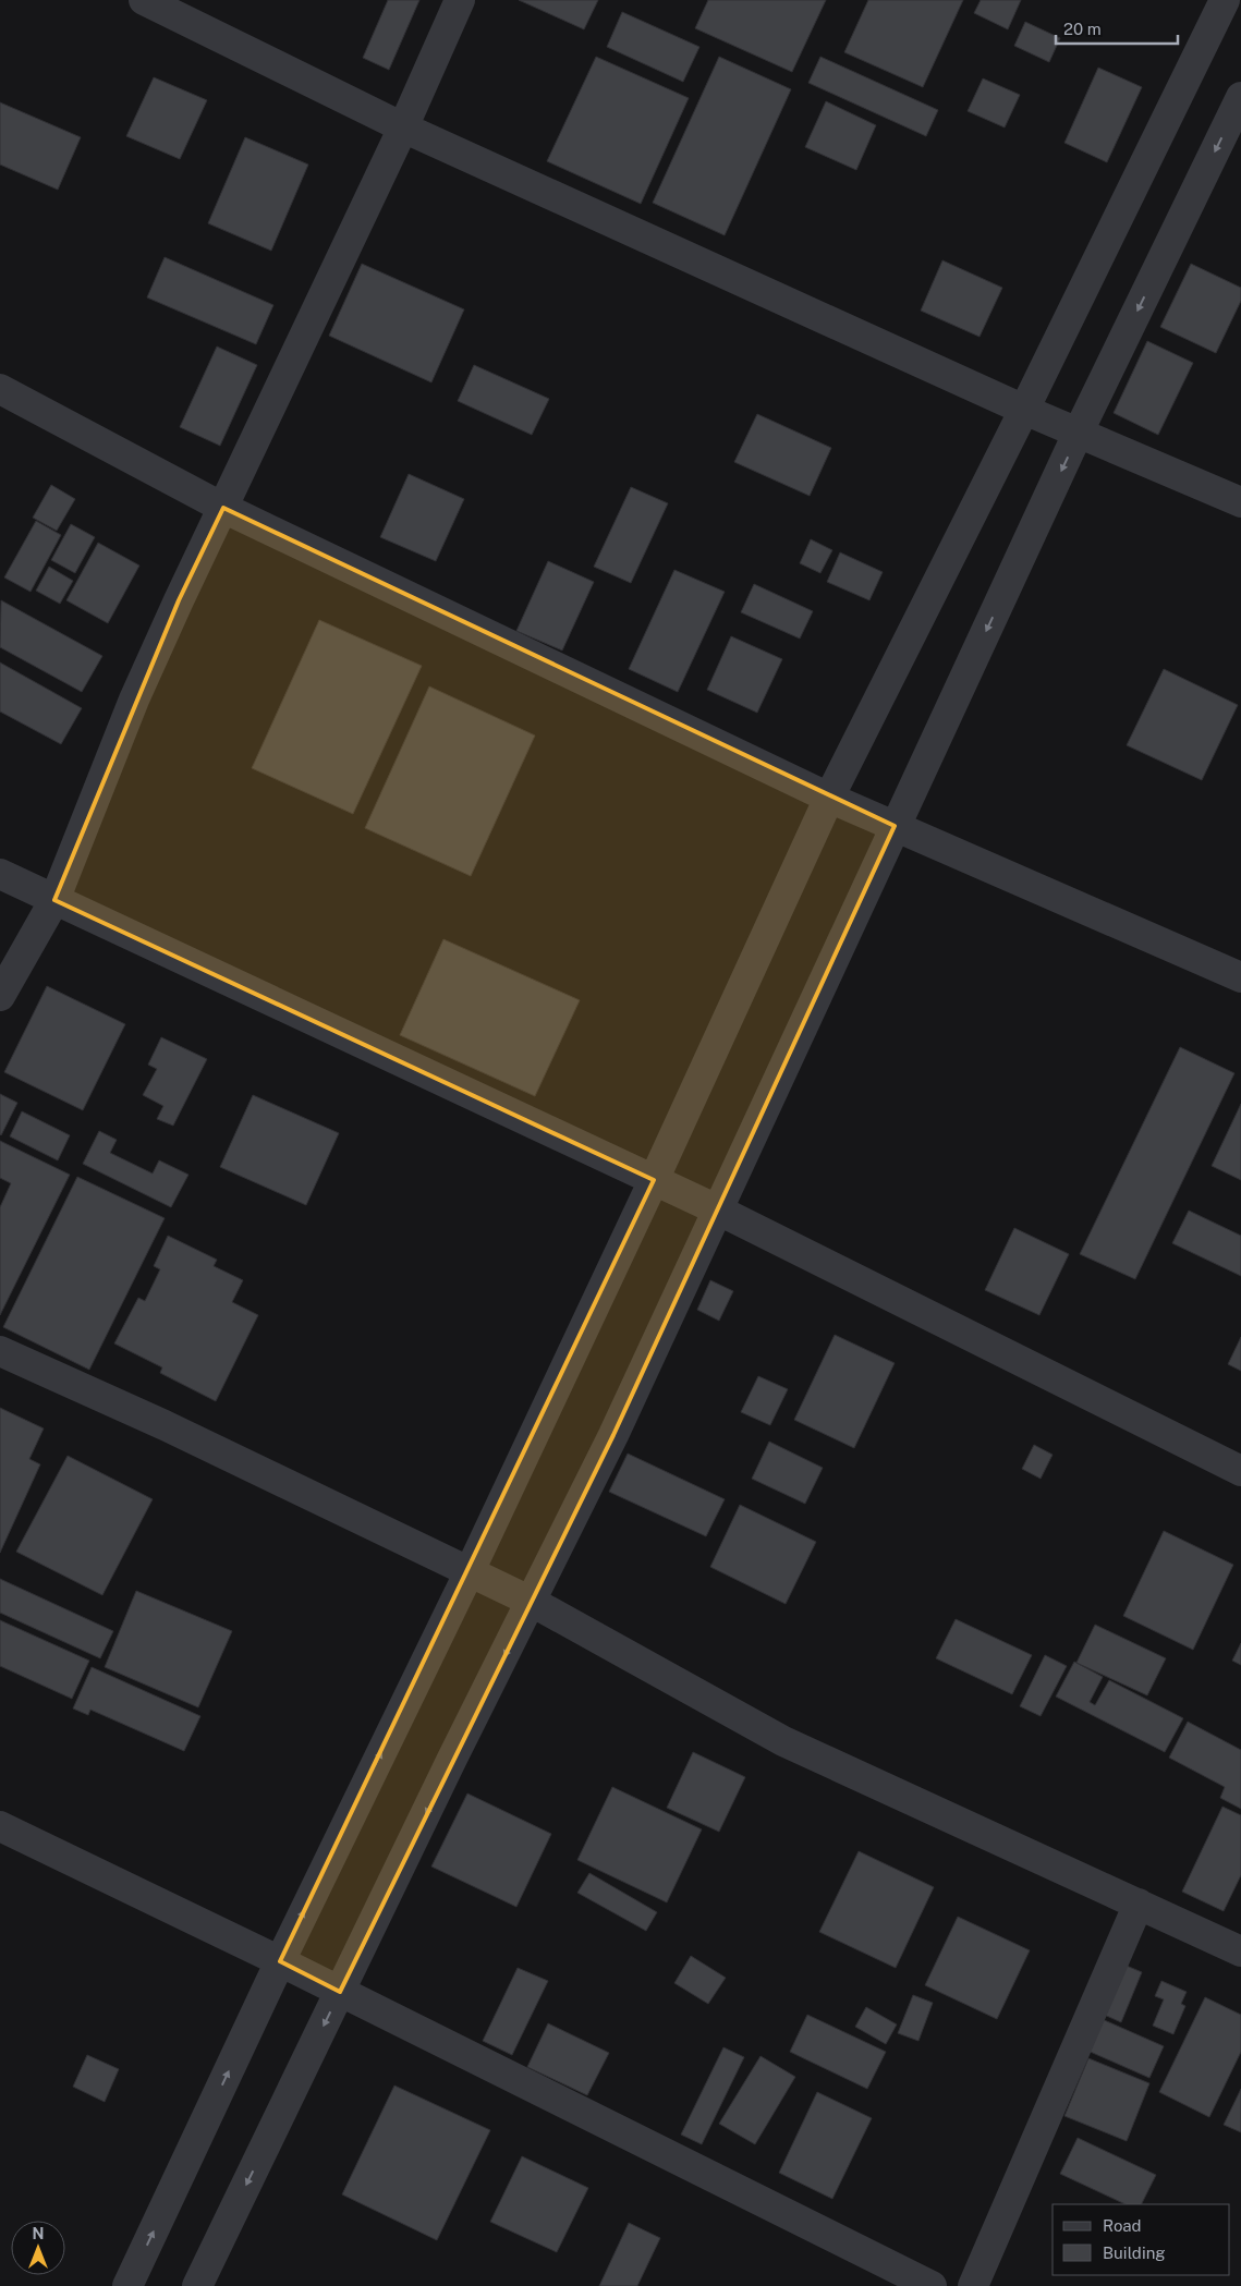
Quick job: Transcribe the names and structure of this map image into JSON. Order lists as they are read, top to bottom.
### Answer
{
  "legend": ["Road", "Building"],
  "scale_bar": "20 m",
  "north": "top"
}
